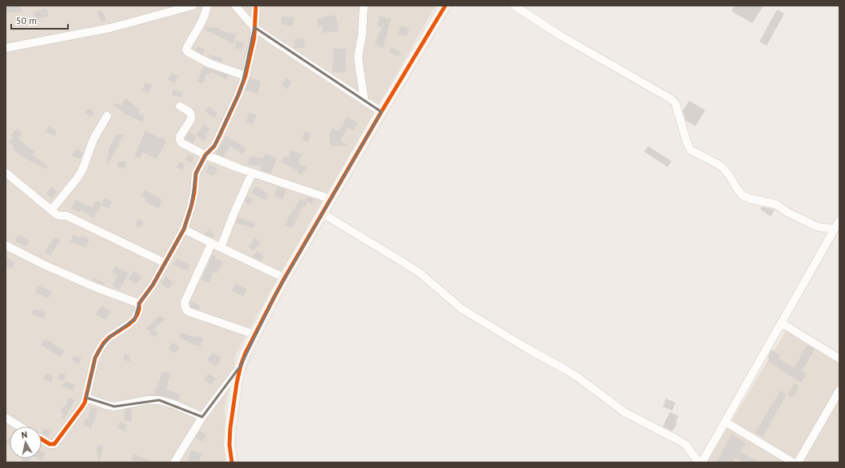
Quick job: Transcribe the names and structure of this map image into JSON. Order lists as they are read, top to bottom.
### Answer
{
  "scale_bar": "50 m",
  "north": "top"
}
